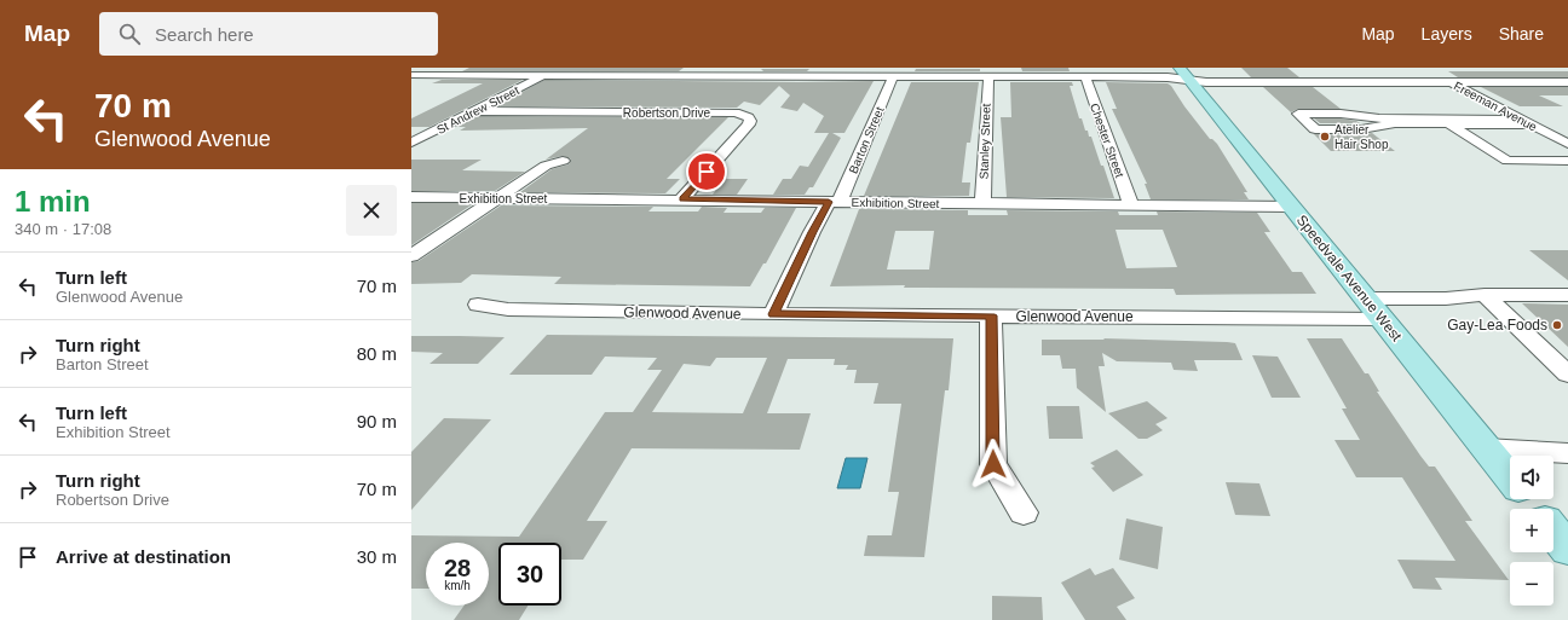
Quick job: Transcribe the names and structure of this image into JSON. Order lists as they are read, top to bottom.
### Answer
{
  "streets": {
    "main road": ["Speedvale Avenue West"],
    "street": [
      "Freeman Avenue",
      "St Andrew Street",
      "Robertson Drive",
      "Barton Street",
      "Chester Street",
      "Stanley Street",
      "Exhibition Street",
      "Glenwood Avenue"
    ]
  },
  "crossings": [
    ["St Andrew Street", "Robertson Drive"],
    ["Robertson Drive", "Exhibition Street"],
    ["Barton Street", "Exhibition Street"],
    ["Barton Street", "Glenwood Avenue"],
    ["Chester Street", "Exhibition Street"],
    ["Stanley Street", "Exhibition Street"],
    ["Exhibition Street", "Speedvale Avenue West"],
    ["Speedvale Avenue West", "Glenwood Avenue"]
  ],
  "places": ["Atelier Hair Shop", "Gay-Lea Foods"],
  "page": {
    "header": "Map",
    "search": "Search here",
    "nav": ["Map", "Layers", "Share"],
    "turn": ["70 m", "Glenwood Avenue"],
    "heading": ["1 min", "340 m · 17:08"],
    "list": [
      {
        "name": "Turn left",
        "note": "Glenwood Avenue",
        "value": "70 m"
      },
      {
        "name": "Turn right",
        "note": "Barton Street",
        "value": "80 m"
      },
      {
        "name": "Turn left",
        "note": "Exhibition Street",
        "value": "90 m"
      },
      {
        "name": "Turn right",
        "note": "Robertson Drive",
        "value": "70 m"
      },
      {
        "name": "Arrive at destination",
        "value": "30 m"
      }
    ],
    "map_buttons": ["+", "−"],
    "speed": "28 km/h",
    "limit": "30"
  }
}
